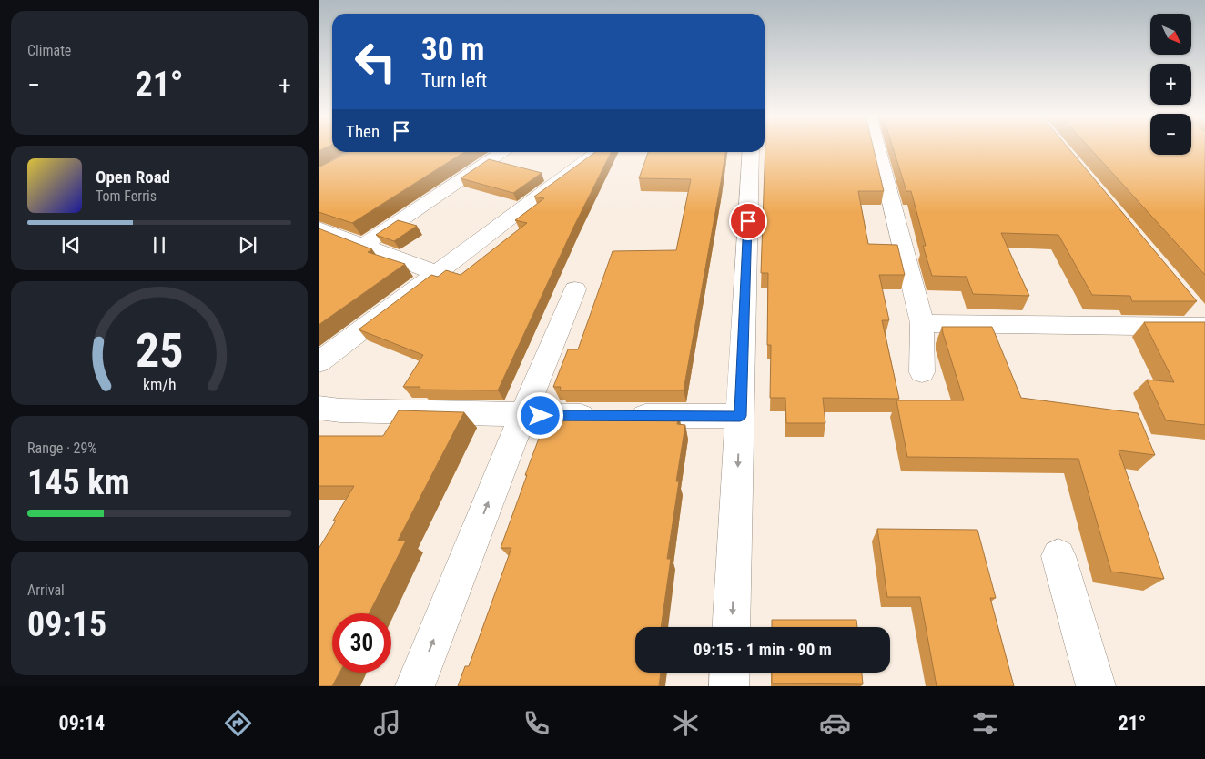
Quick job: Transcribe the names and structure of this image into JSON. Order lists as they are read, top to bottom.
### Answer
{
  "north": "bottom right",
  "page": {
    "tile": [
      "Climate",
      ["Range · 29%", "145 km"],
      ["Arrival", "09:15"]
    ],
    "map_buttons": ["+", "−"],
    "turn": ["30 m", "Turn left"],
    "heat": ["−", "21°", "+"],
    "then": "Then",
    "song": ["Open Road", "Tom Ferris"],
    "limit": "30",
    "trip": "09:15 · 1 min · 90 m",
    "tabs": ["09:14", "21°"],
    "gauge": ["25", "km/h"]
  }
}
